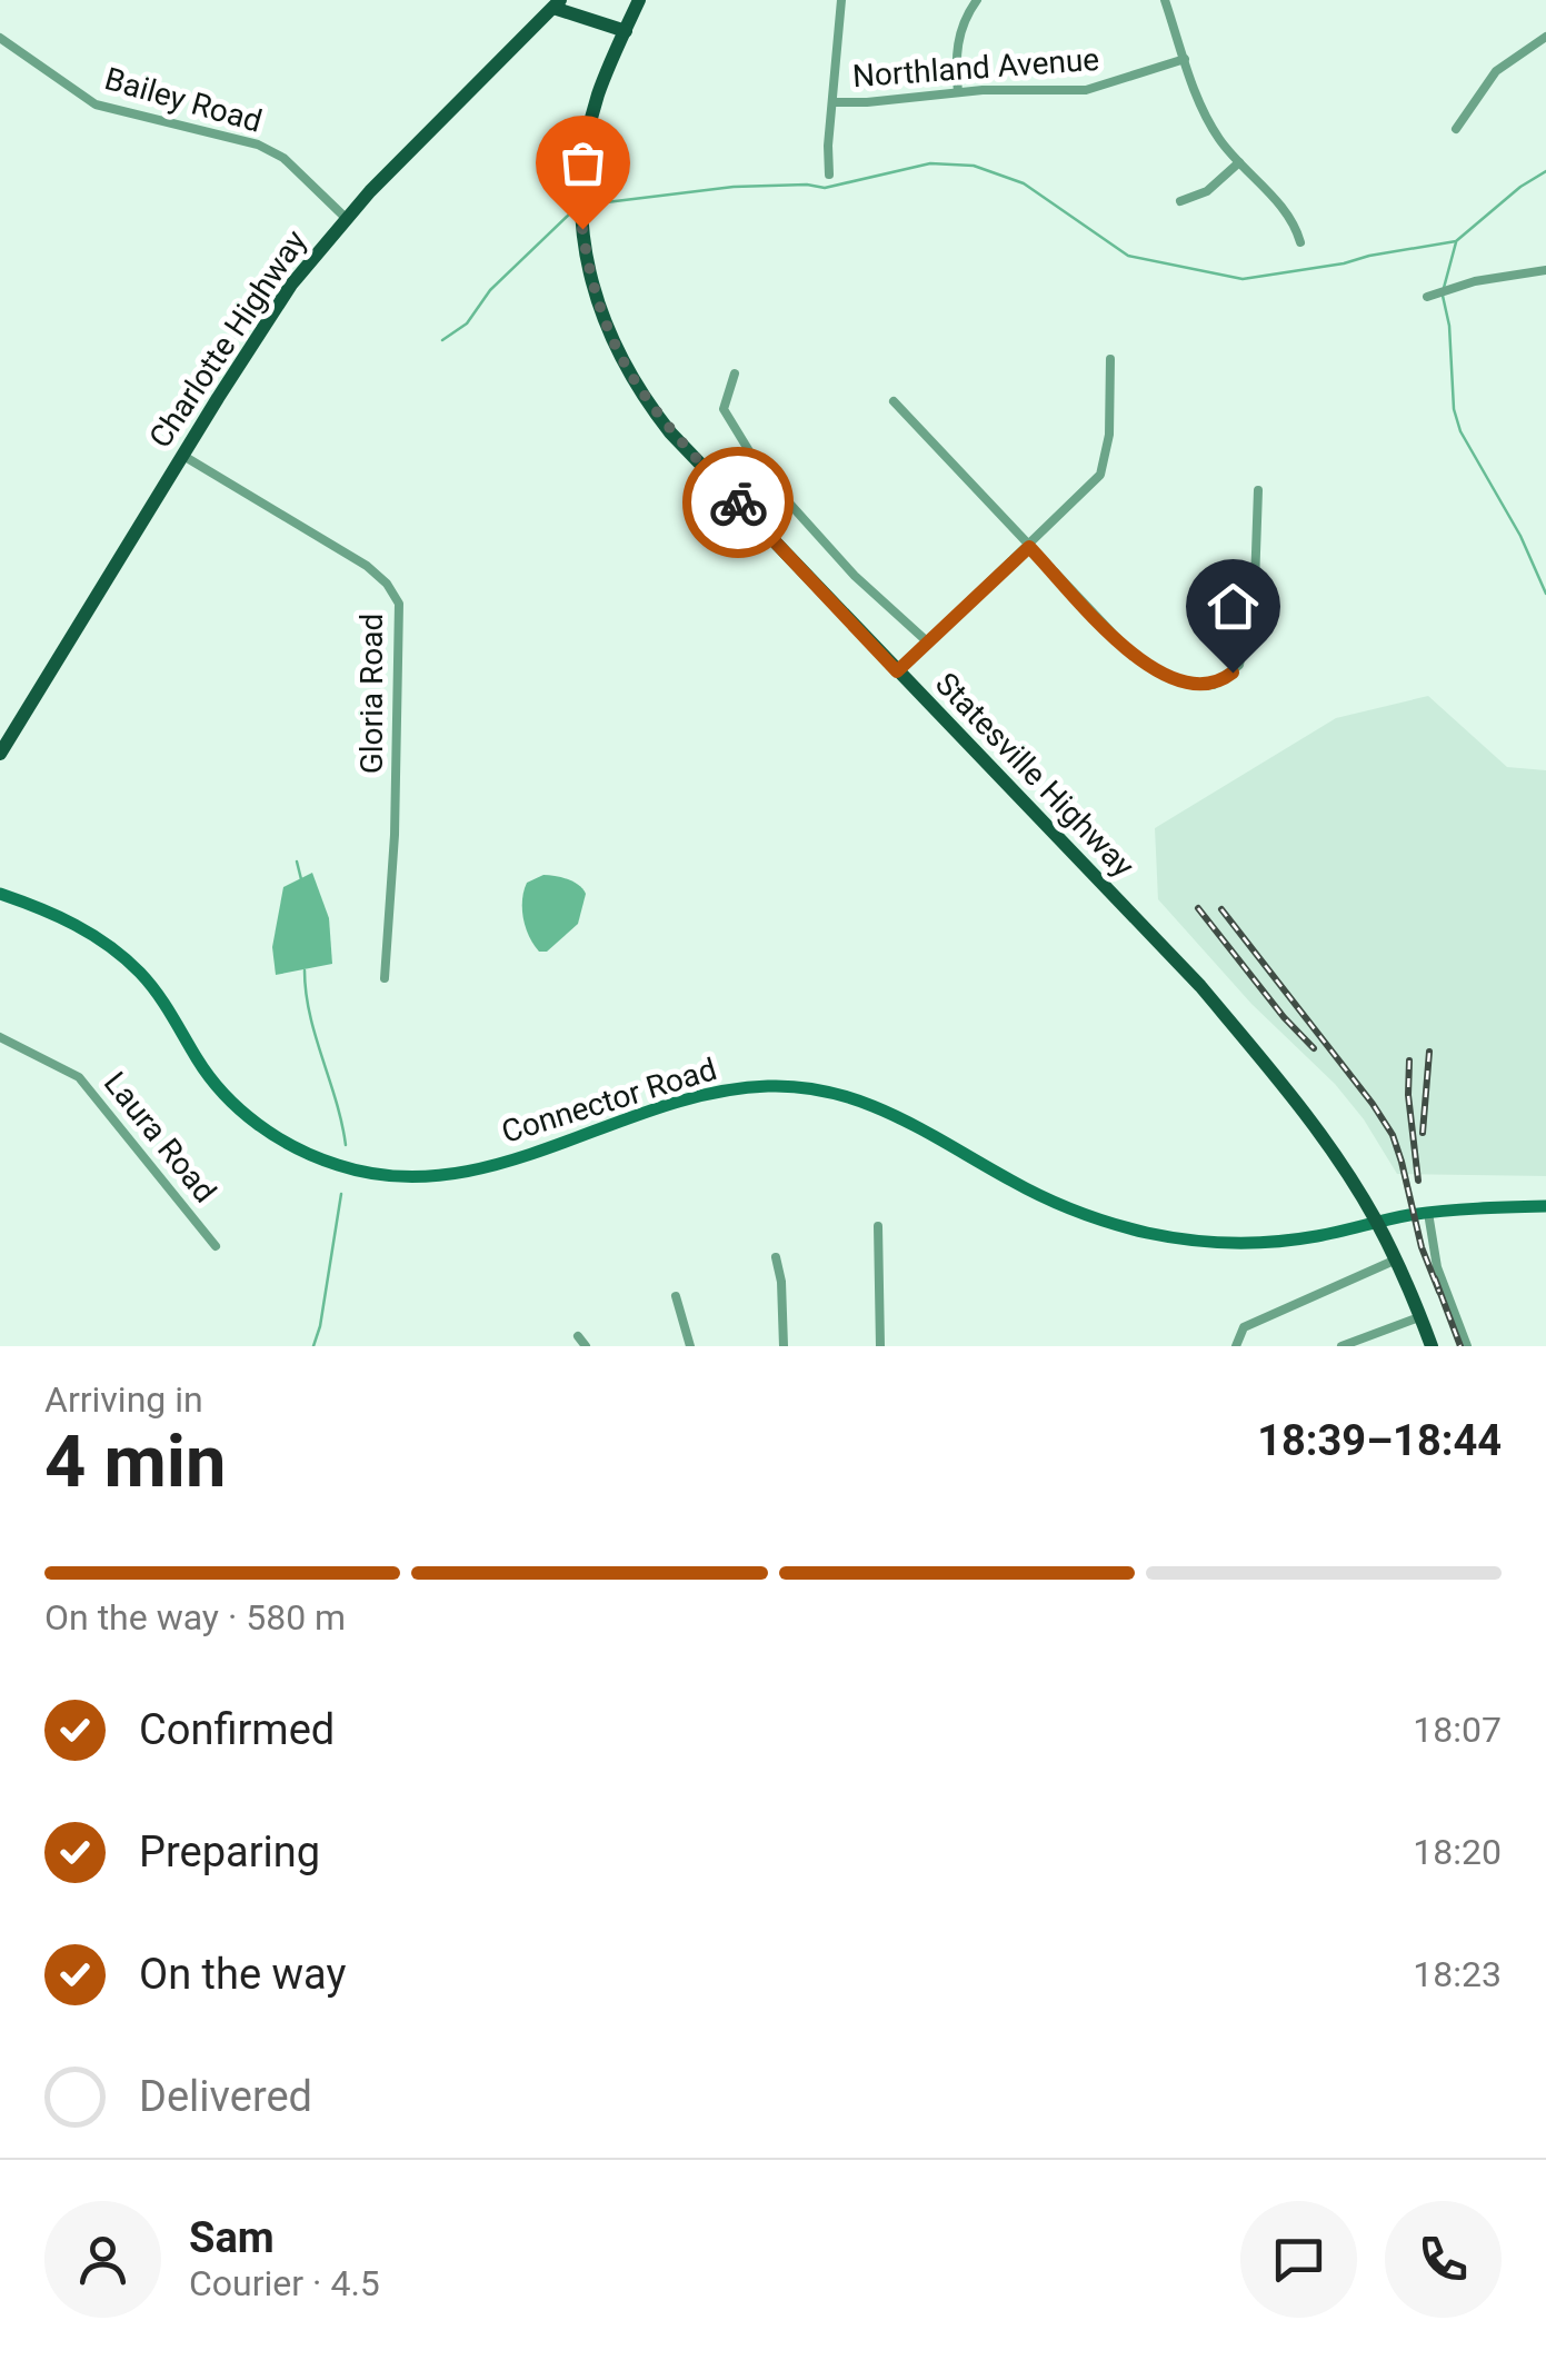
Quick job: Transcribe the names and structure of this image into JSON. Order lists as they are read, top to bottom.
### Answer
{
  "streets": {
    "main road": ["Charlotte Highway", "Statesville Highway"],
    "street": [
      "Northland Avenue",
      "Bailey Road",
      "Gloria Road",
      "Connector Road",
      "Laura Road"
    ]
  },
  "crossings": [
    ["Bailey Road", "Charlotte Highway"],
    ["Charlotte Highway", "Gloria Road"],
    ["Statesville Highway", "Connector Road"]
  ],
  "page": {
    "heading": ["4 min", "Arriving in", "18:39–18:44"],
    "panel": ["Sam", "Courier · 4.5"],
    "bar": "On the way · 580 m",
    "list": [
      ["Confirmed", "18:07"],
      ["Preparing", "18:20"],
      ["On the way", "18:23"],
      "Delivered"
    ]
  }
}
